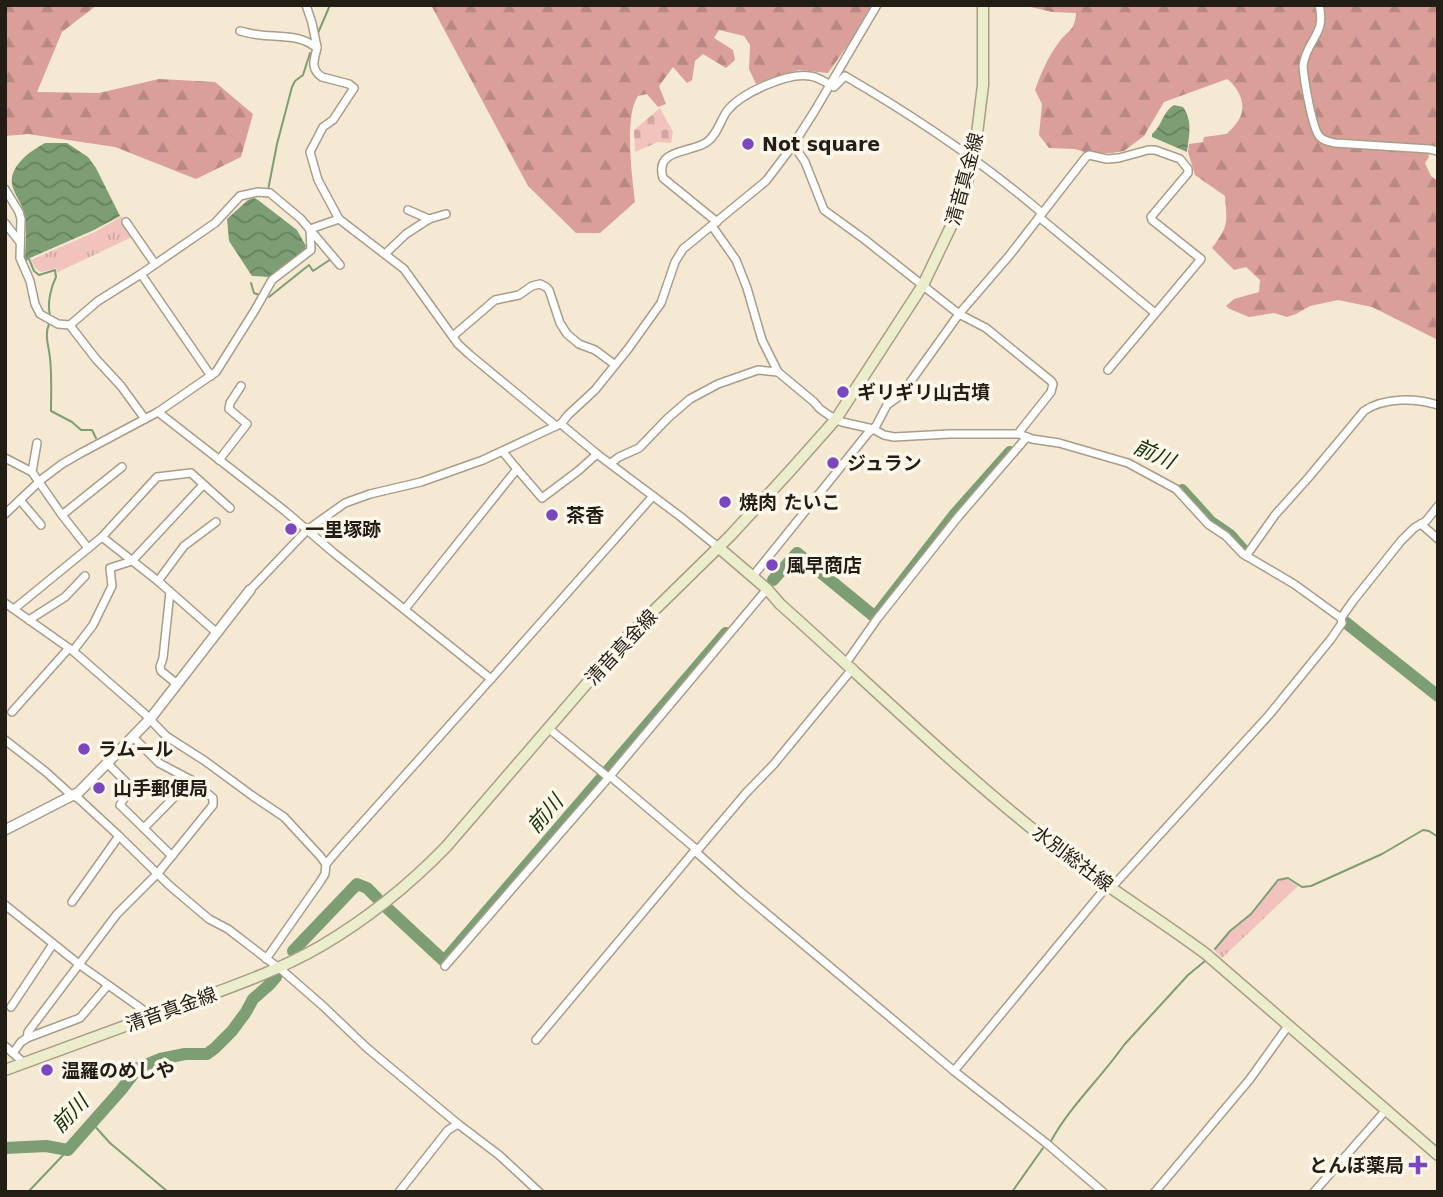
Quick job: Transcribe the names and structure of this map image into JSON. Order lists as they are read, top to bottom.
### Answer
{
  "streets": {
    "main road": ["清音真金線", "水別総社線"]
  },
  "crossings": [
    ["清音真金線", "水別総社線"]
  ],
  "water": ["前川"],
  "places": {
    "other": [
      "Not square",
      "ギリギリ山古墳",
      "ジュラン",
      "焼肉 たいこ",
      "茶香",
      "一里塚跡",
      "風早商店",
      "ラムール",
      "山手郵便局",
      "温羅のめしや"
    ],
    "health": ["とんぼ薬局"]
  }
}
